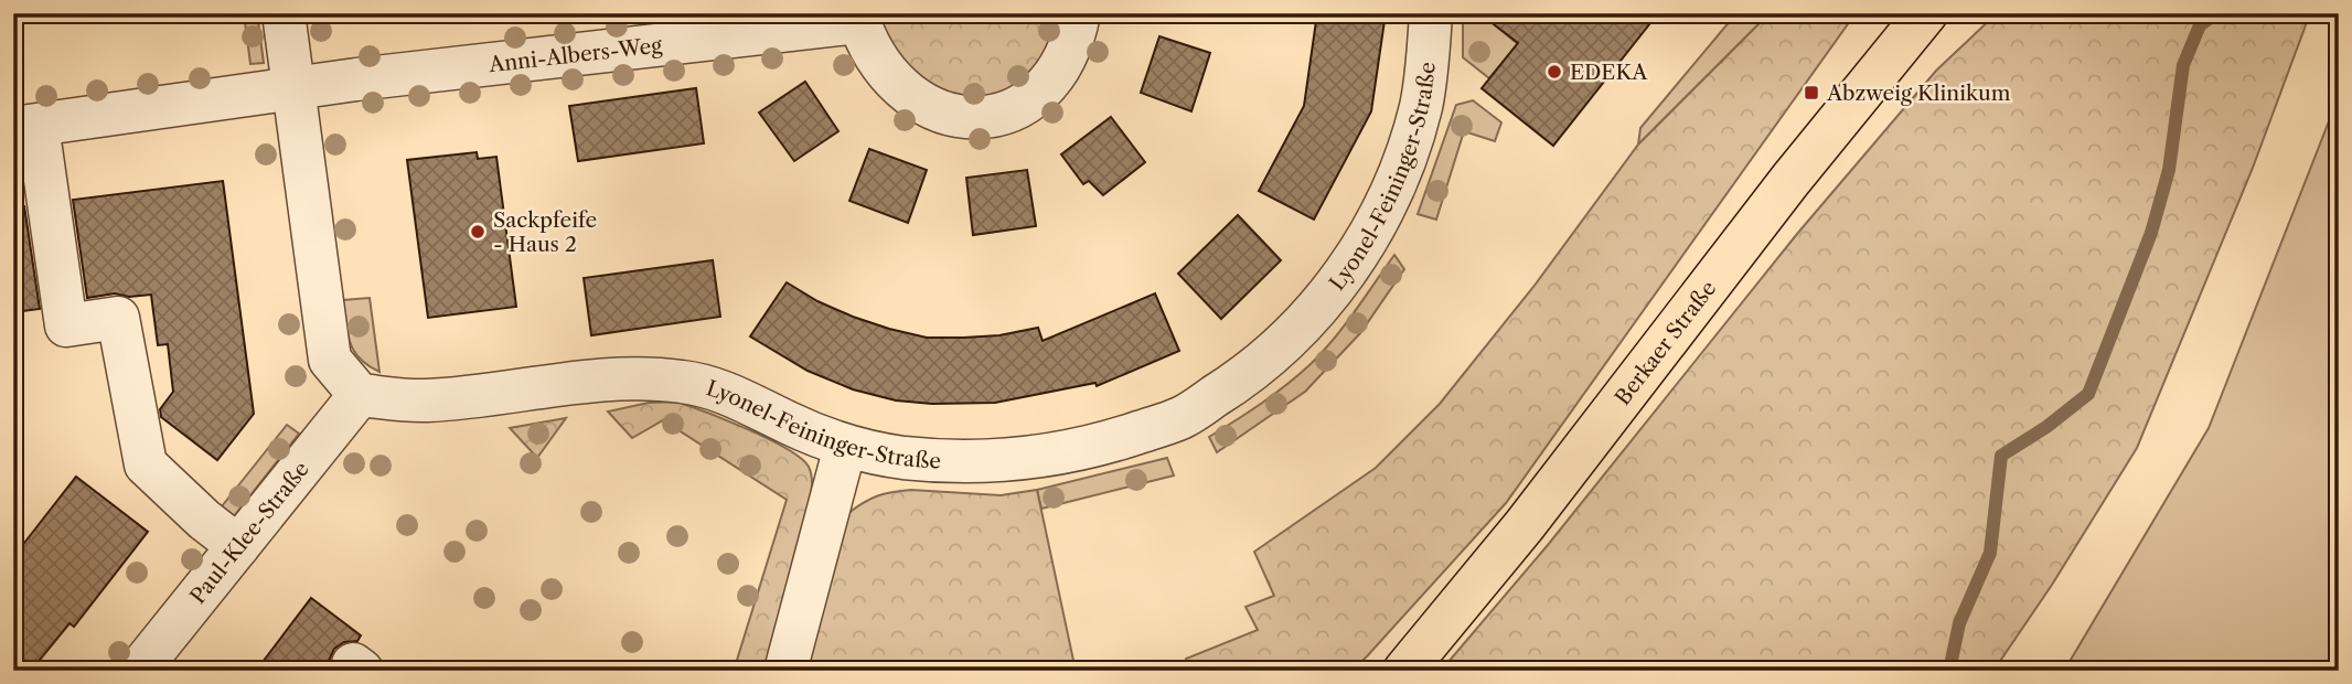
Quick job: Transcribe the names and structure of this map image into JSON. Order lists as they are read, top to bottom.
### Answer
{
  "streets": {
    "main road": ["Berkaer Straße"],
    "street": ["Anni-Albers-Weg", "Lyonel-Feininger-Straße", "Paul-Klee-Straße"]
  },
  "crossings": [
    ["Lyonel-Feininger-Straße", "Paul-Klee-Straße"]
  ],
  "places": {
    "other": ["EDEKA", "Sackpfeife - Haus 2"],
    "transit": ["Abzweig Klinikum"]
  }
}
